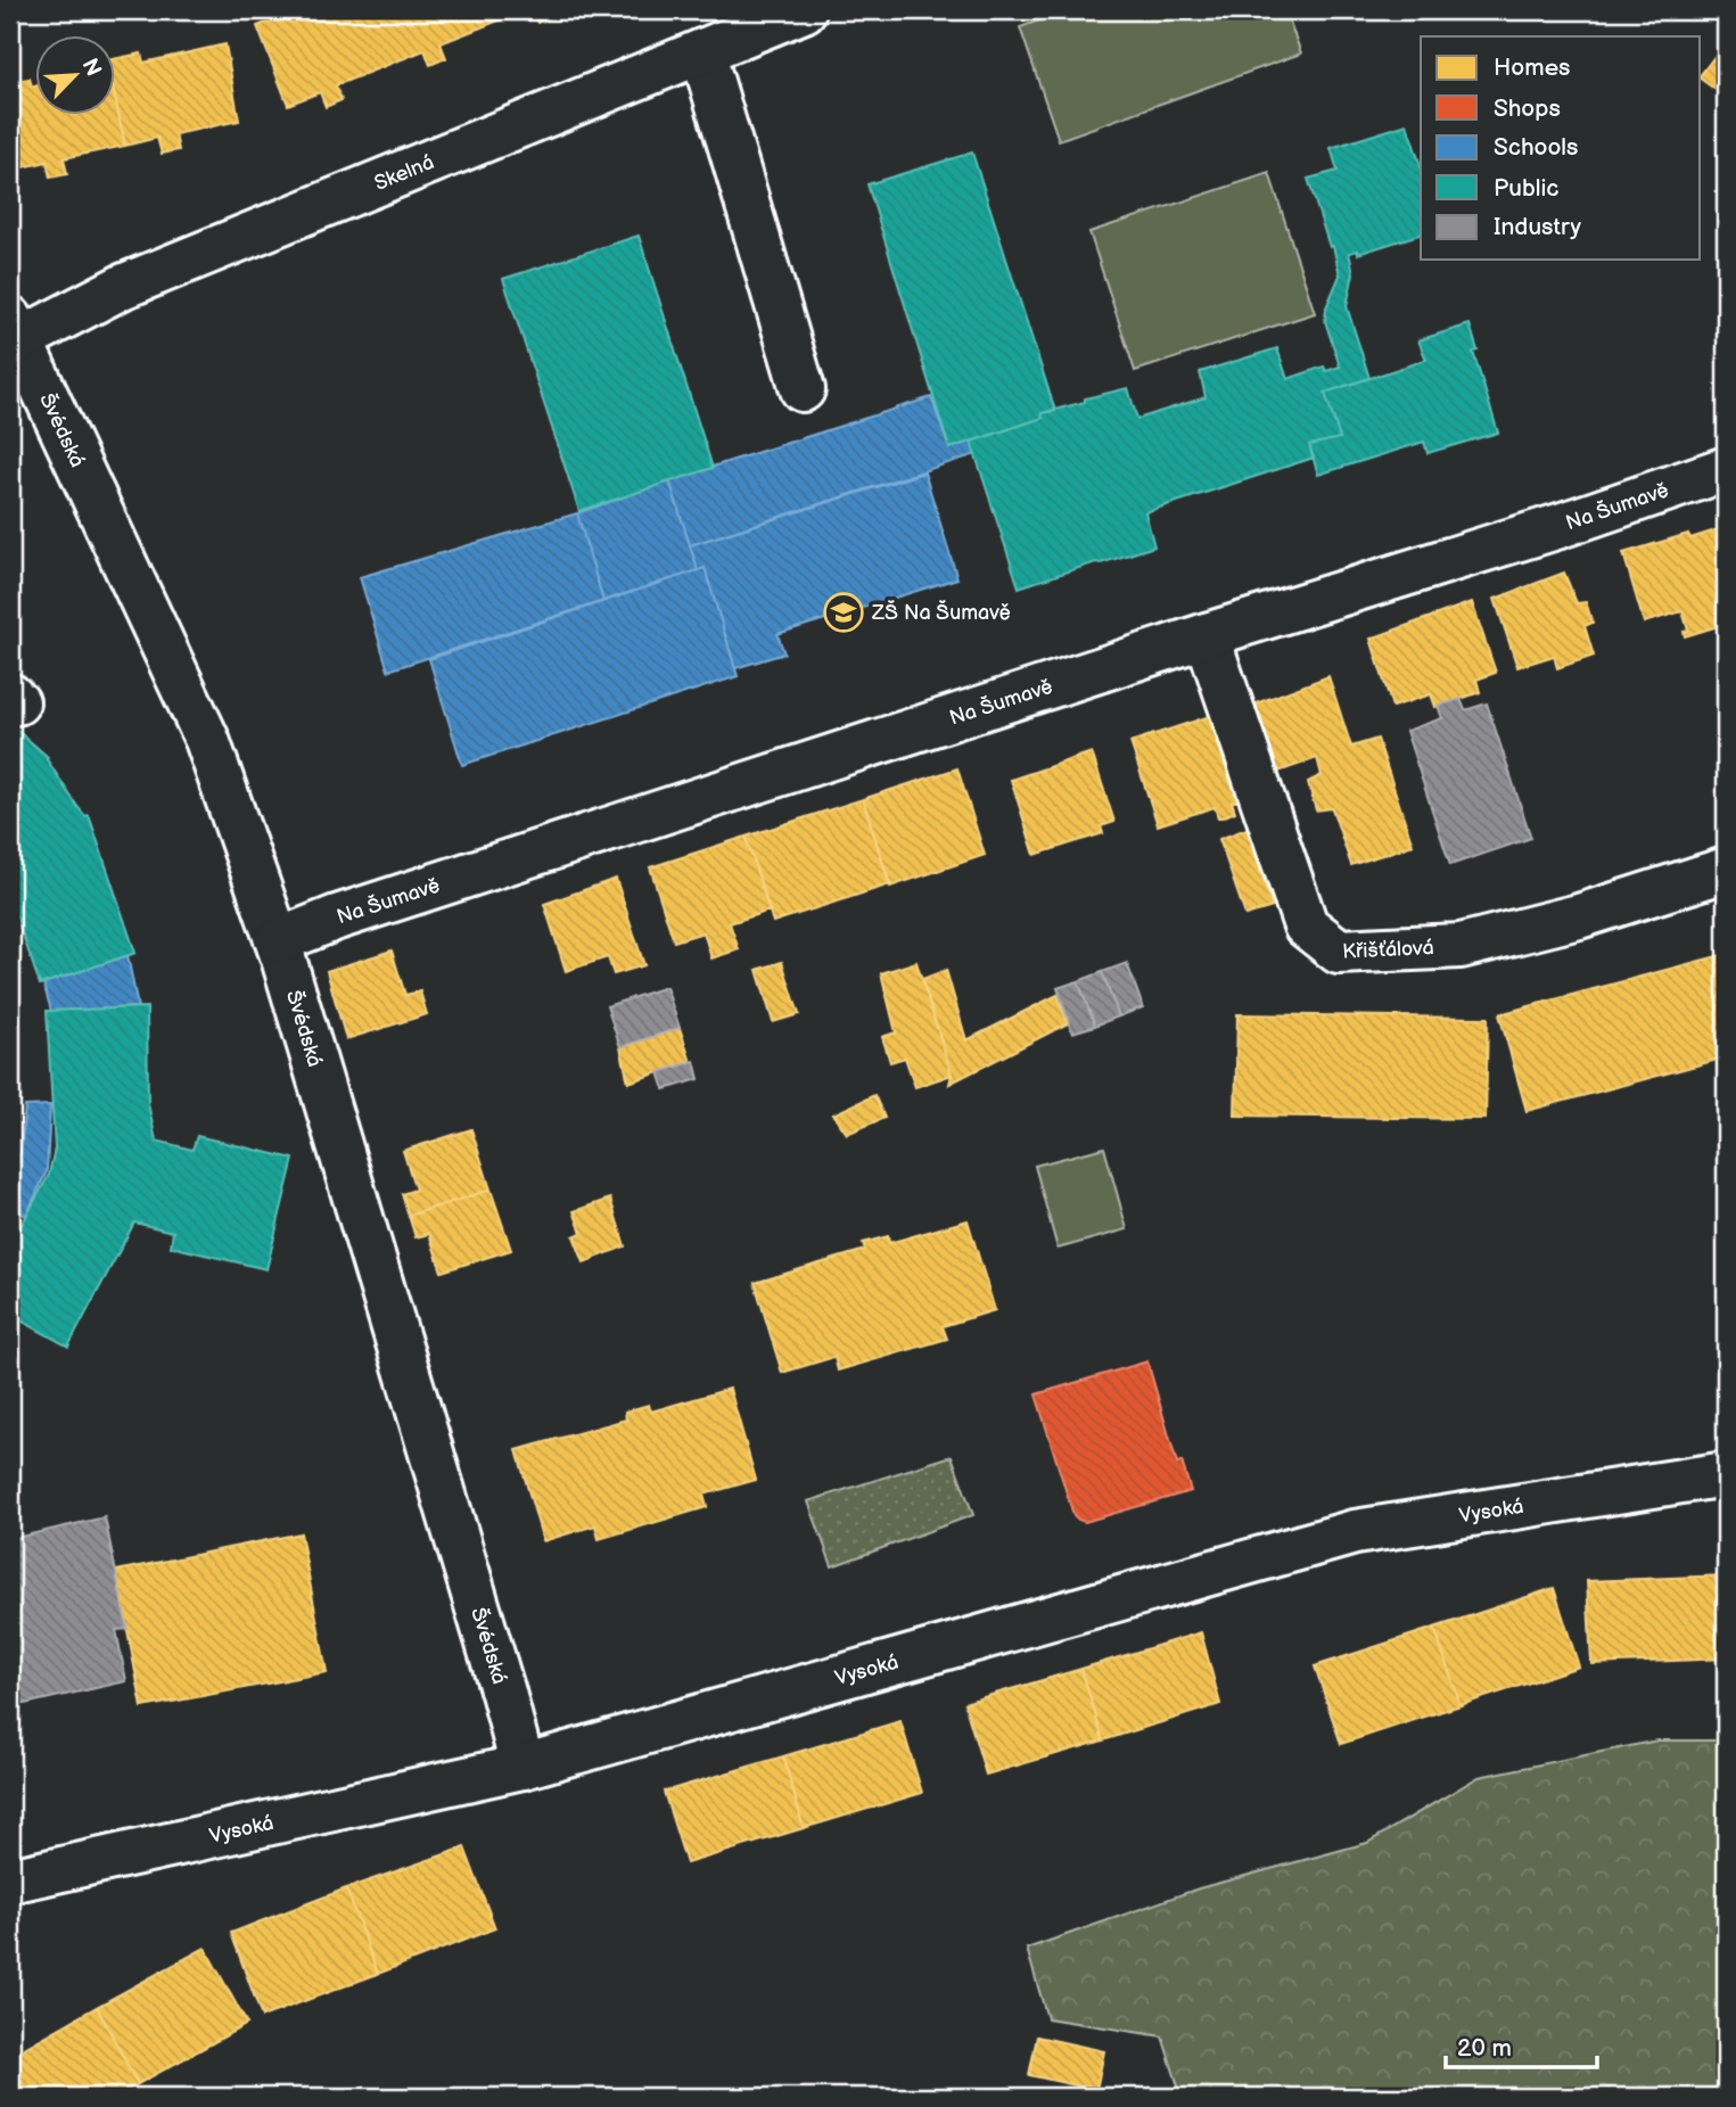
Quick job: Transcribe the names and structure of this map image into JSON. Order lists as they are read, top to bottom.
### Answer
{
  "streets": {
    "street": [
      "Skelná",
      "Švédská",
      "Na Šumavě",
      "Křišťálová",
      "Vysoká"
    ]
  },
  "crossings": [
    ["Skelná", "Švédská"],
    ["Švédská", "Na Šumavě"],
    ["Švédská", "Vysoká"],
    ["Na Šumavě", "Křišťálová"]
  ],
  "places": {
    "school or university": ["ZŠ Na Šumavě"]
  },
  "legend": [
    "Homes",
    "Shops",
    "Schools",
    "Public",
    "Industry"
  ],
  "scale_bar": "20 m",
  "north": "top right"
}
